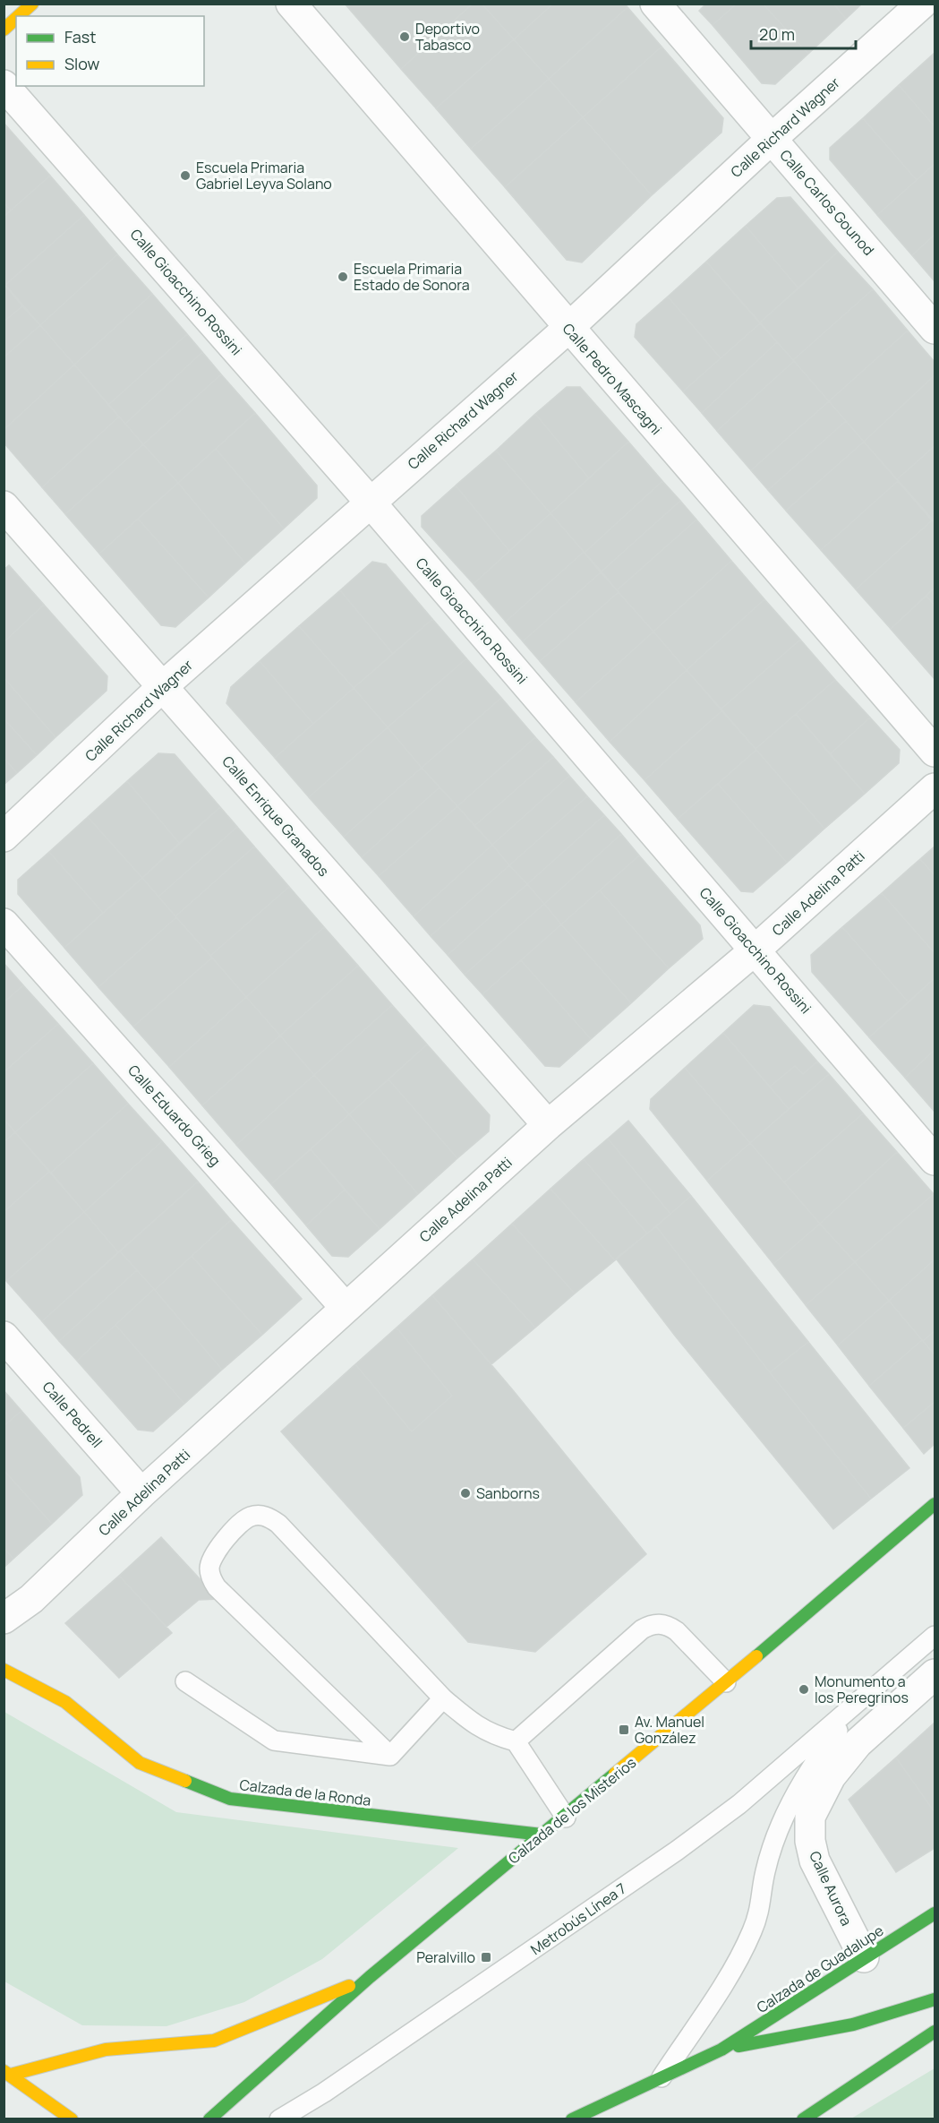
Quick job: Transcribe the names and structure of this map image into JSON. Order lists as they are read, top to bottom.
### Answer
{
  "streets": {
    "main road": ["Calzada de la Ronda", "Calzada de los Misterios", "Calzada de Guadalupe"],
    "street": [
      "Calle Richard Wagner",
      "Calle Carlos Gounod",
      "Calle Gioacchino Rossini",
      "Calle Pedro Mascagni",
      "Calle Enrique Granados",
      "Calle Adelina Patti",
      "Calle Eduardo Grieg",
      "Calle Pedrell",
      "Calle Aurora"
    ],
    "lane": ["Metrobús Línea 7"]
  },
  "crossings": [
    ["Calle Richard Wagner", "Calle Carlos Gounod"],
    ["Calle Richard Wagner", "Calle Gioacchino Rossini"],
    ["Calle Richard Wagner", "Calle Pedro Mascagni"],
    ["Calle Richard Wagner", "Calle Enrique Granados"],
    ["Calle Gioacchino Rossini", "Calle Adelina Patti"],
    ["Calle Enrique Granados", "Calle Adelina Patti"],
    ["Calle Adelina Patti", "Calle Eduardo Grieg"],
    ["Calle Adelina Patti", "Calle Pedrell"],
    ["Calzada de la Ronda", "Calzada de los Misterios"],
    ["Calle Aurora", "Calzada de Guadalupe"],
    ["Metrobús Línea 7", "Calzada de Guadalupe"]
  ],
  "places": {
    "other": [
      "Deportivo Tabasco",
      "Escuela Primaria Gabriel Leyva Solano",
      "Escuela Primaria Estado de Sonora",
      "Sanborns",
      "Monumento a los Peregrinos"
    ],
    "transit": ["Av. Manuel González", "Peralvillo"]
  },
  "legend": ["Fast", "Slow"],
  "scale_bar": "20 m"
}
